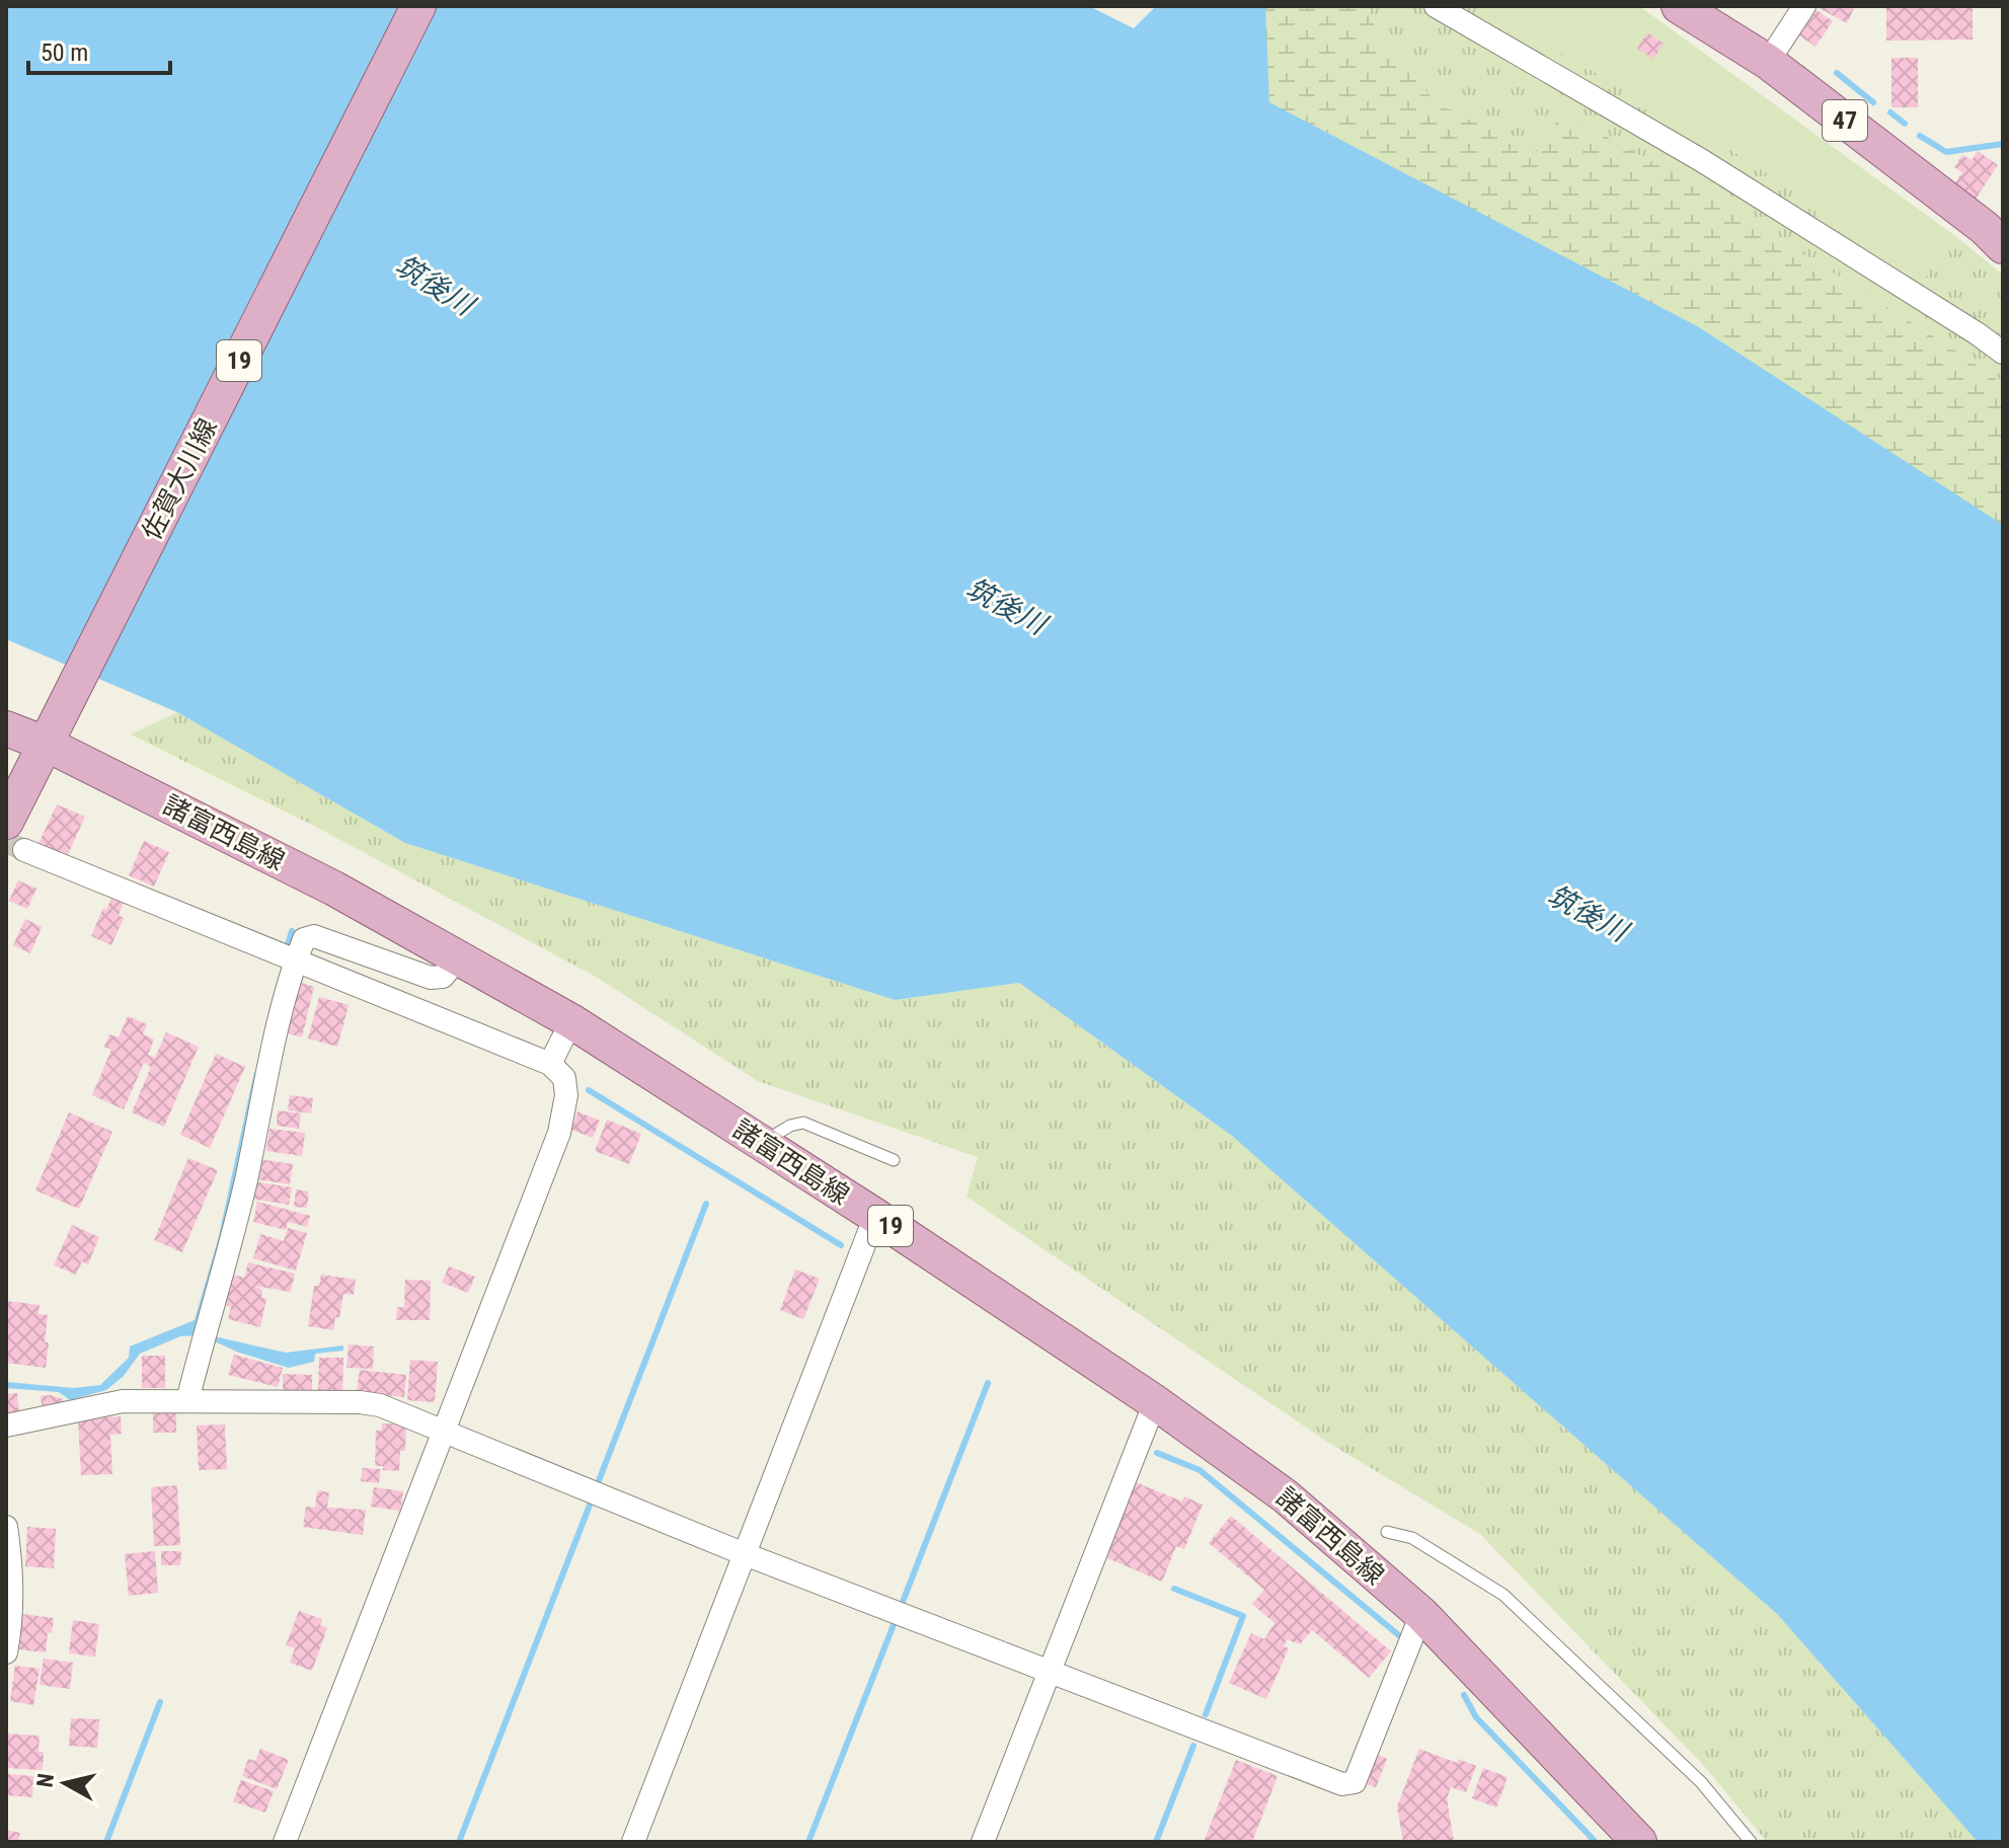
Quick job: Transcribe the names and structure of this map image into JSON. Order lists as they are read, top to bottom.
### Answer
{
  "streets": {
    "main road": [
      "47",
      "19",
      "佐賀大川線",
      "諸富西島線"
    ]
  },
  "crossings": [
    ["佐賀大川線", "諸富西島線"]
  ],
  "water": ["筑後川"],
  "scale_bar": "50 m",
  "north": "left"
}
